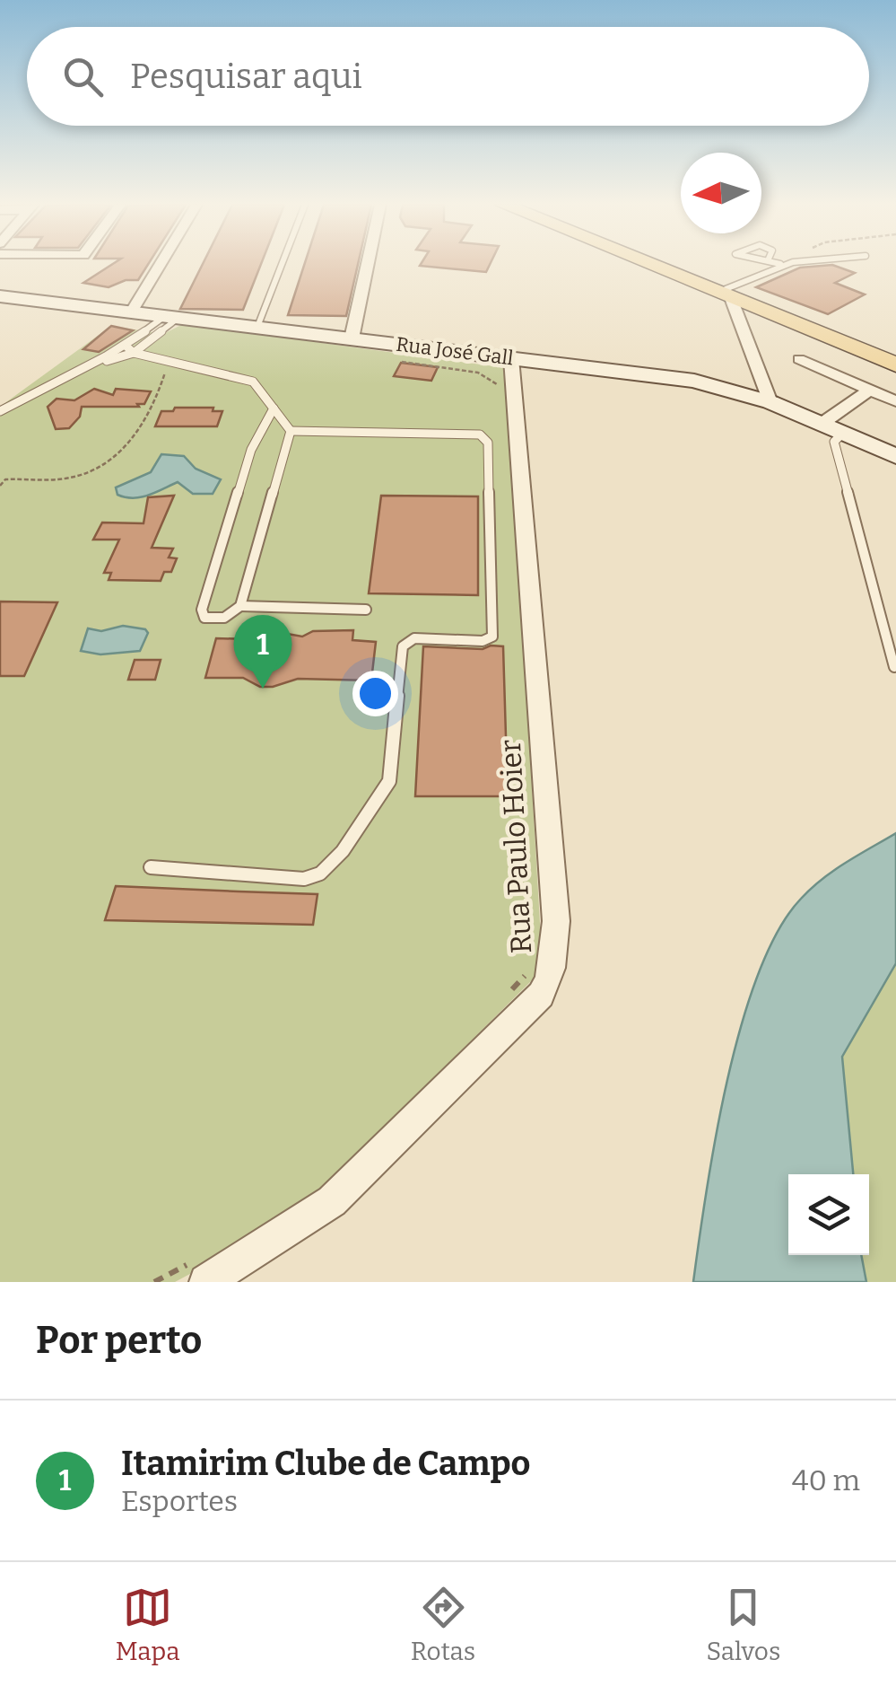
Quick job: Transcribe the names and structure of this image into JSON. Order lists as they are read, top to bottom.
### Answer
{
  "streets": {
    "main road": ["Rua José Gall"],
    "street": ["Rua Paulo Hoier"]
  },
  "crossings": [
    ["Rua José Gall", "Rua Paulo Hoier"]
  ],
  "north": "left",
  "page": {
    "search": "Pesquisar aqui",
    "pins": "1",
    "heading": "Por perto",
    "list": [
      {
        "mark": "1",
        "name": "Itamirim Clube de Campo",
        "note": "Esportes",
        "value": "40 m"
      }
    ],
    "nav": ["Mapa", "Rotas", "Salvos"]
  }
}
